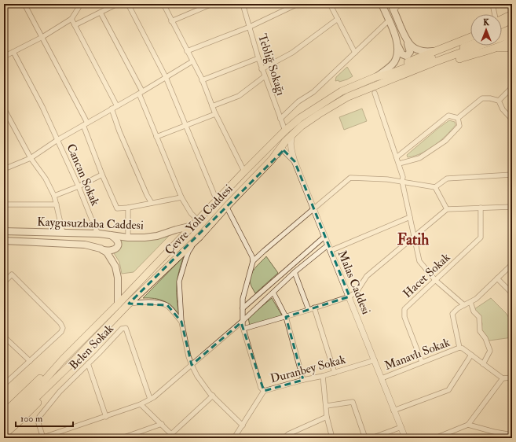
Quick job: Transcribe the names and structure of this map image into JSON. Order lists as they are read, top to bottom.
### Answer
{
  "streets": {
    "main road": ["Çevre Yolu Caddesi", "Kaygusuzbaba Caddesi"],
    "street": [
      "Tebliğ Sokağı",
      "Cancan Sokak",
      "Hacet Sokak",
      "Malas Caddesi",
      "Belen Sokak",
      "Manavlı Sokak",
      "Duranbey Sokak"
    ]
  },
  "crossings": [
    ["Tebliğ Sokağı", "Çevre Yolu Caddesi"],
    ["Cancan Sokak", "Kaygusuzbaba Caddesi"],
    ["Çevre Yolu Caddesi", "Kaygusuzbaba Caddesi"],
    ["Çevre Yolu Caddesi", "Malas Caddesi"],
    ["Hacet Sokak", "Manavlı Sokak"],
    ["Malas Caddesi", "Manavlı Sokak"],
    ["Malas Caddesi", "Duranbey Sokak"]
  ],
  "districts": ["Fatih"],
  "scale_bar": "100 m",
  "north": "top"
}
